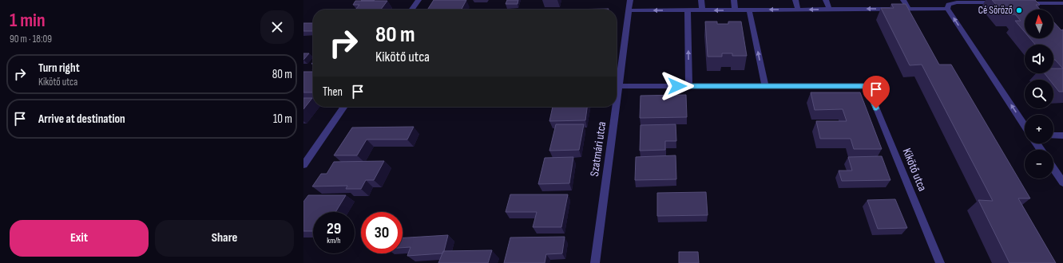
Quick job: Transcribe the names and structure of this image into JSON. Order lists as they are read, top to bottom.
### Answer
{
  "streets": {
    "street": ["Szatmári utca", "Kikötő utca"]
  },
  "places": ["Cé Söröző"],
  "north": "top",
  "page": {
    "heading": ["1 min", "90 m · 18:09"],
    "map_buttons": ["+", "−"],
    "turn": ["80 m", "Kikötő utca"],
    "list": [
      {
        "name": "Turn right",
        "note": "Kikötő utca",
        "value": "80 m"
      },
      {
        "name": "Arrive at destination",
        "value": "10 m"
      }
    ],
    "then": "Then",
    "speed": "29 km/h",
    "limit": "30",
    "buttons": ["Exit", "Share"]
  }
}
